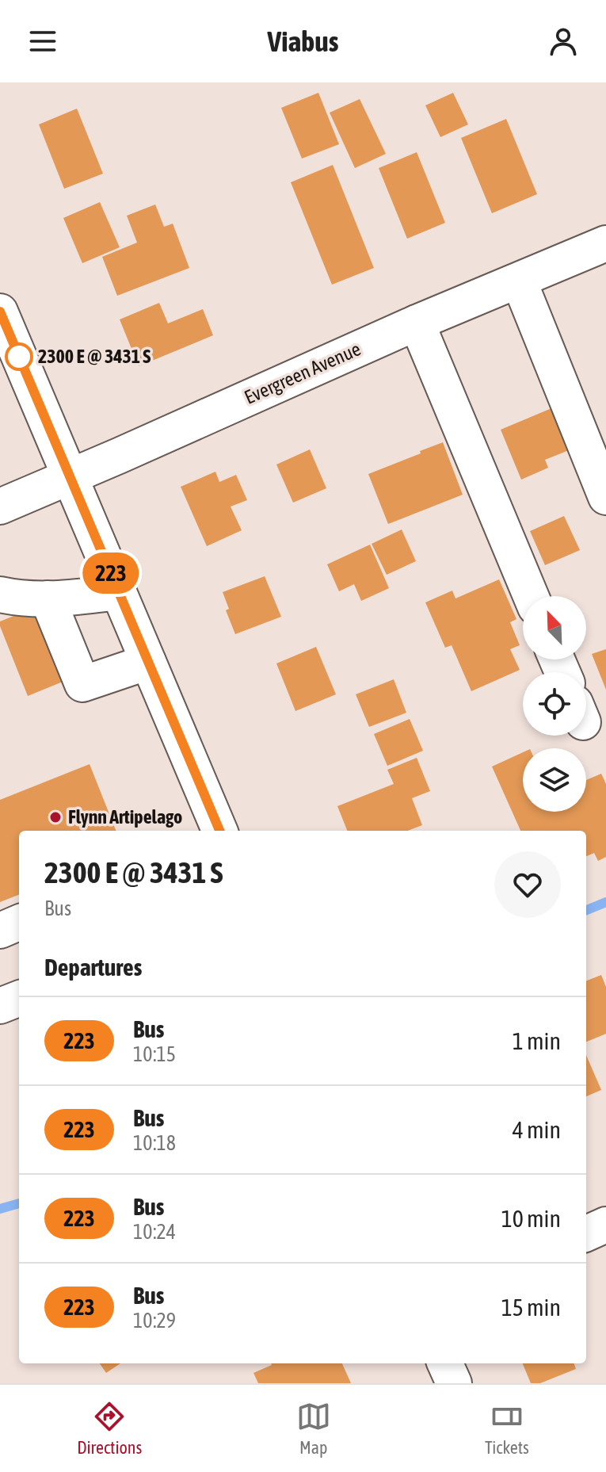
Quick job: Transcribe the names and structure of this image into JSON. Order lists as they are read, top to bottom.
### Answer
{
  "streets": {
    "street": ["Evergreen Avenue"]
  },
  "places": ["2300 E @ 3431 S", "Flynn Artipelago"],
  "lines": ["bus line 223"],
  "north": "top left",
  "page": {
    "header": "Viabus",
    "on_map": "223",
    "heading": [
      ["2300 E @ 3431 S", "Bus"],
      "Departures"
    ],
    "list": [
      {
        "mark": "223",
        "name": "Bus",
        "note": "10:15",
        "value": "1 min"
      },
      {
        "mark": "223",
        "name": "Bus",
        "note": "10:18",
        "value": "4 min"
      },
      {
        "mark": "223",
        "name": "Bus",
        "note": "10:24",
        "value": "10 min"
      },
      {
        "mark": "223",
        "name": "Bus",
        "note": "10:29",
        "value": "15 min"
      }
    ],
    "tabs": ["Directions", "Map", "Tickets"]
  }
}
